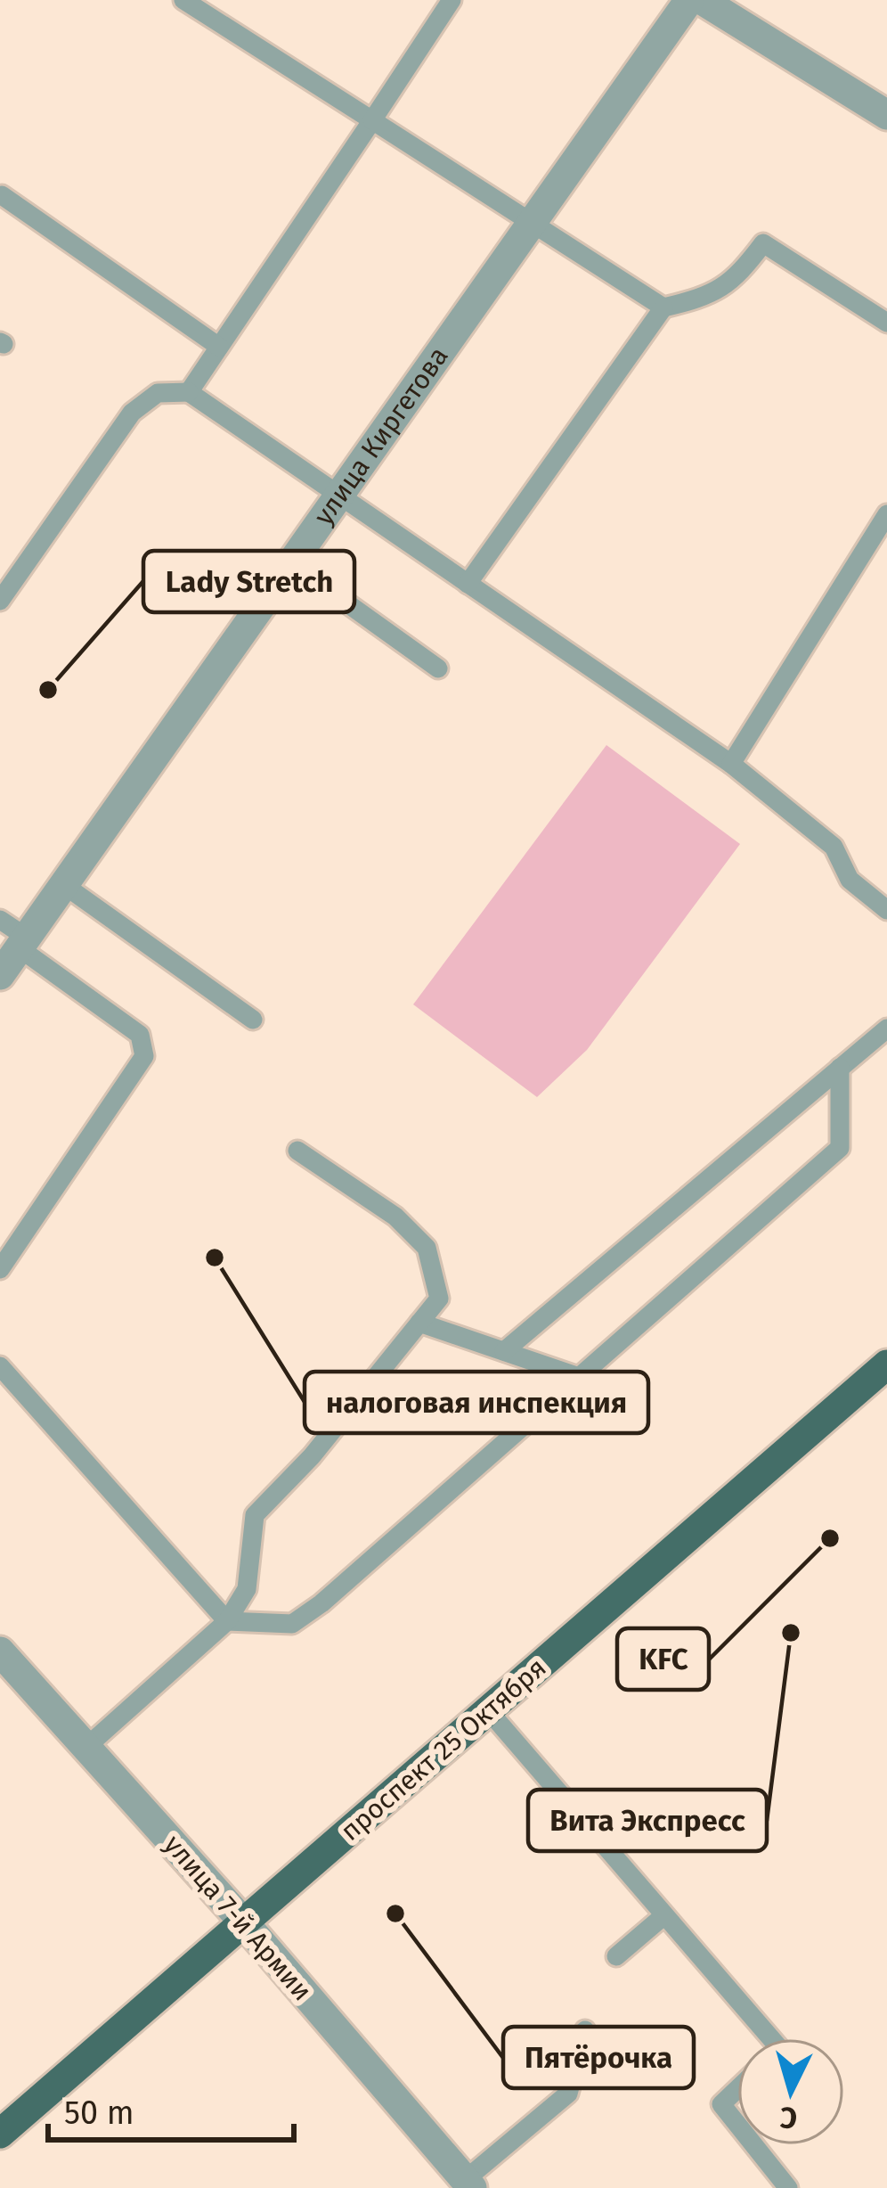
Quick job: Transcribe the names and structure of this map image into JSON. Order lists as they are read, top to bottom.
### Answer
{
  "streets": {
    "main road": ["проспект 25 Октября"],
    "street": ["улица Киргетова", "улица 7-й Армии"]
  },
  "crossings": [
    ["проспект 25 Октября", "улица 7-й Армии"]
  ],
  "places": [
    "Lady Stretch",
    "налоговая инспекция",
    "KFC",
    "Вита Экспресс",
    "Пятёрочка"
  ],
  "scale_bar": "50 m",
  "north": "bottom"
}
